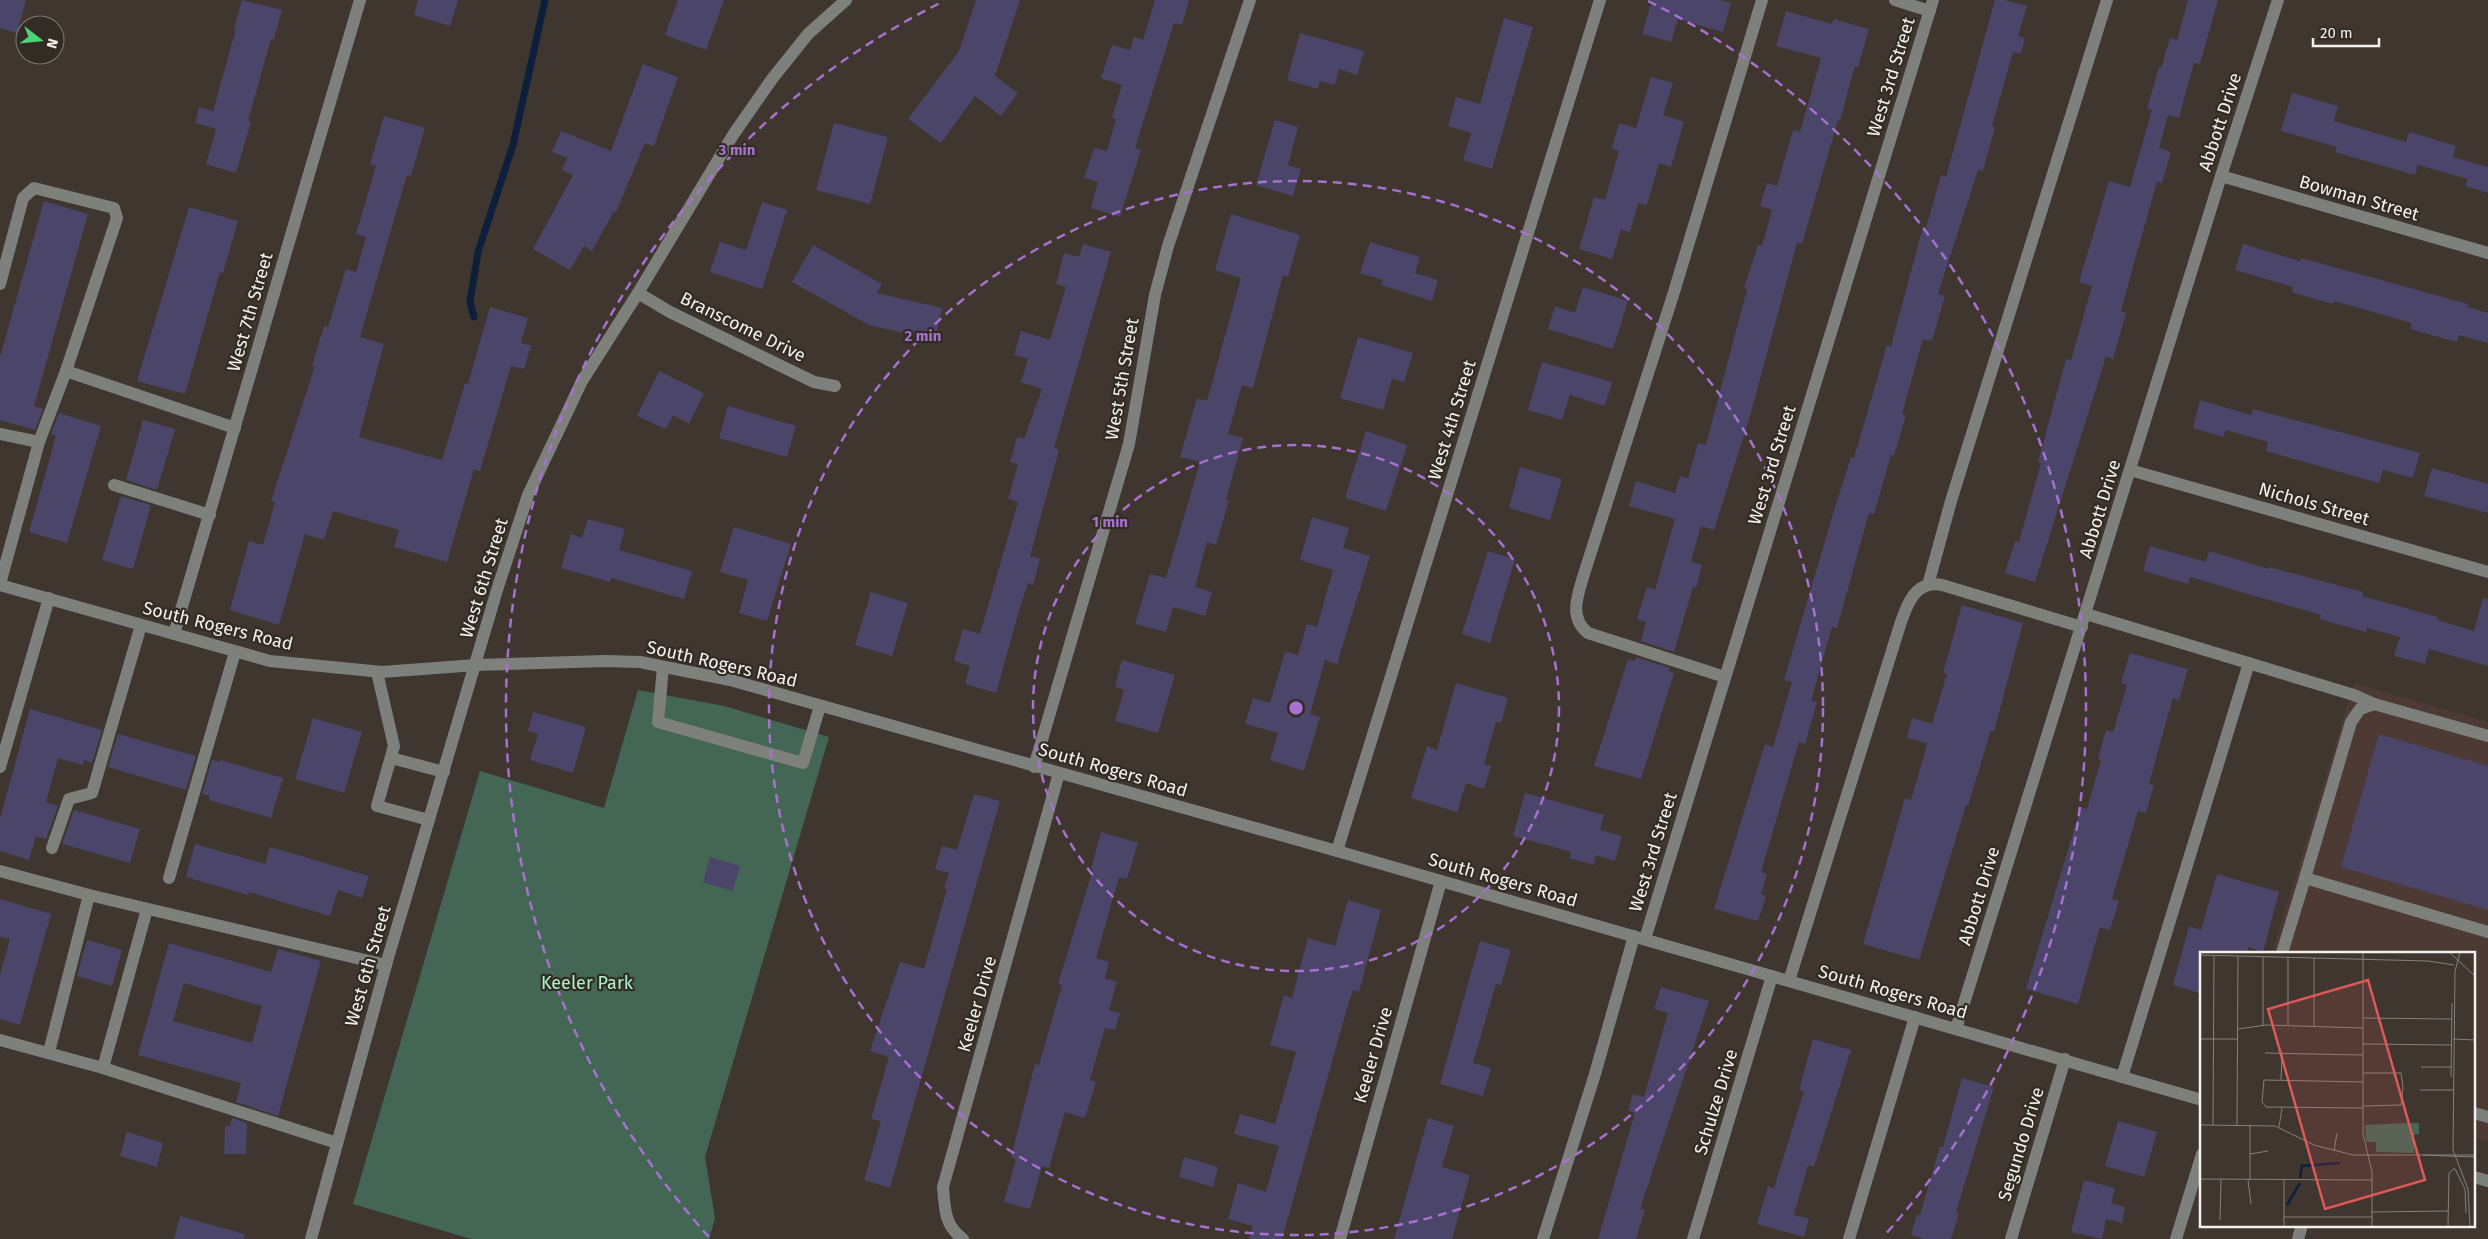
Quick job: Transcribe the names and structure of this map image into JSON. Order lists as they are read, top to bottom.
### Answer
{
  "streets": {
    "street": [
      "West 3rd Street",
      "Abbott Drive",
      "Bowman Street",
      "West 7th Street",
      "Branscome Drive",
      "West 5th Street",
      "West 4th Street",
      "Nichols Street",
      "West 6th Street",
      "South Rogers Road",
      "Keeler Drive",
      "Schulze Drive",
      "Segundo Drive"
    ]
  },
  "crossings": [
    ["West 3rd Street", "South Rogers Road"],
    ["Abbott Drive", "Bowman Street"],
    ["Abbott Drive", "Nichols Street"],
    ["Abbott Drive", "South Rogers Road"],
    ["West 7th Street", "South Rogers Road"],
    ["Branscome Drive", "West 6th Street"],
    ["West 5th Street", "South Rogers Road"],
    ["West 4th Street", "South Rogers Road"],
    ["West 6th Street", "South Rogers Road"],
    ["South Rogers Road", "Keeler Drive"],
    ["South Rogers Road", "Schulze Drive"],
    ["South Rogers Road", "Segundo Drive"]
  ],
  "parks": ["Keeler Park"],
  "scale_bar": "20 m",
  "north": "right",
  "rings": ["3 min", "2 min", "1 min"]
}
